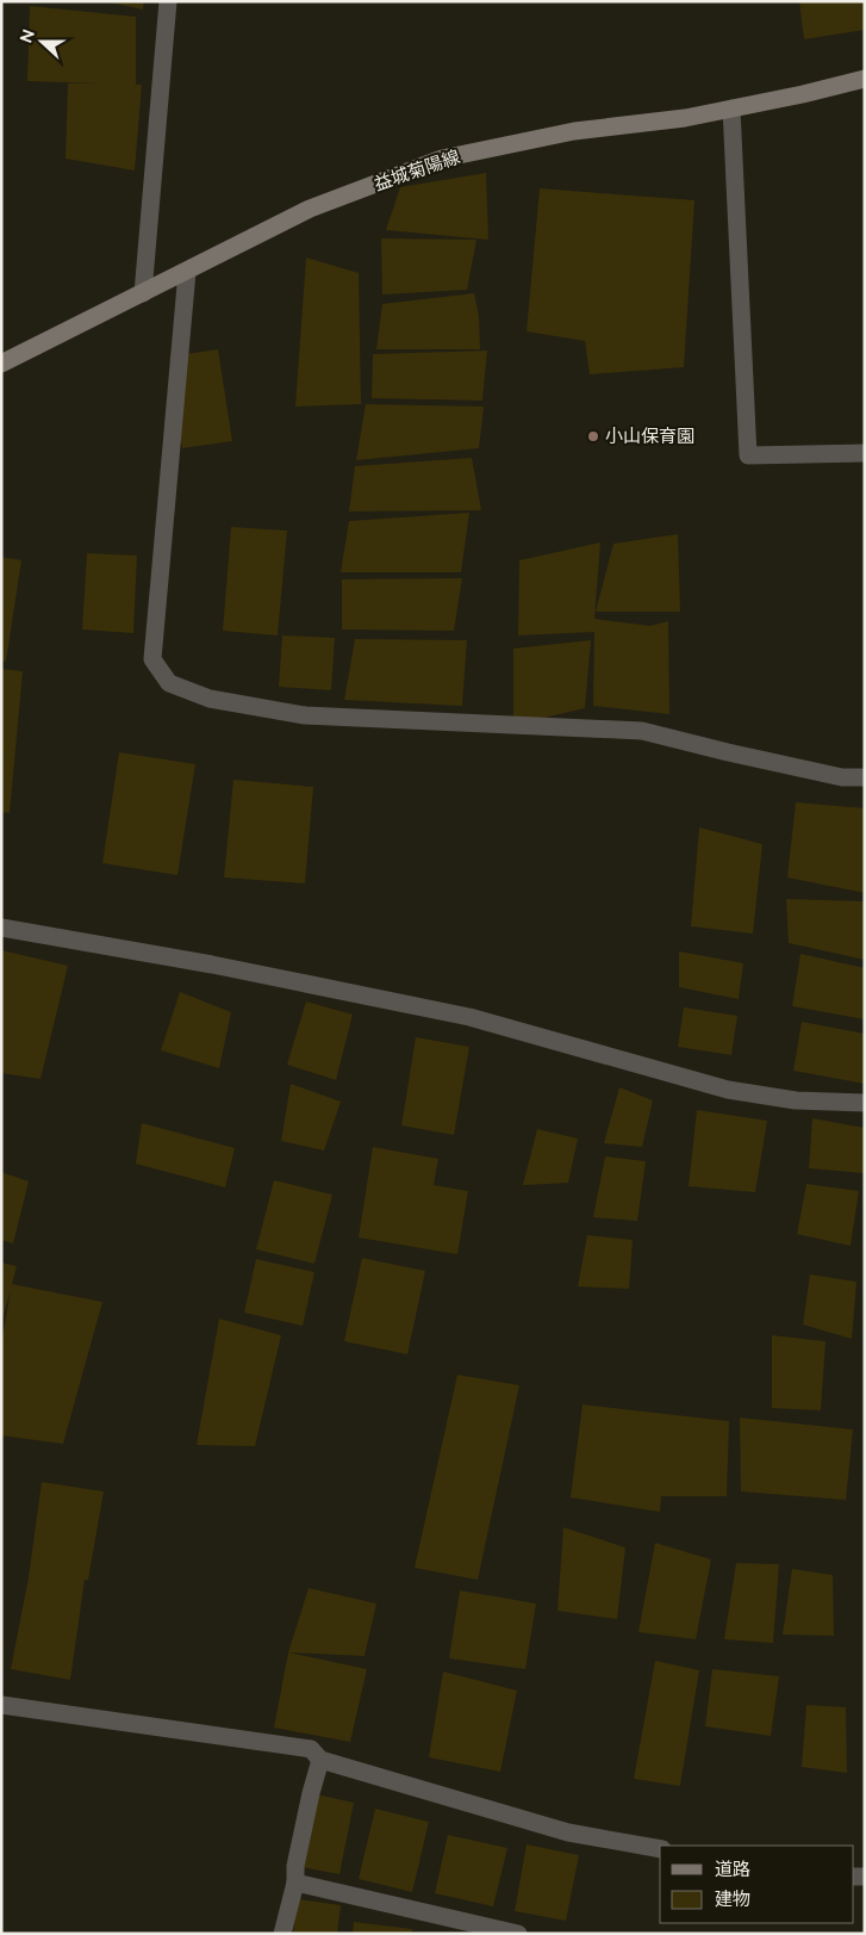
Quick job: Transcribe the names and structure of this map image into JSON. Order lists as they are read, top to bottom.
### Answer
{
  "streets": {
    "main road": ["益城菊陽線"]
  },
  "places": ["小山保育園"],
  "legend": ["道路", "建物"],
  "north": "left"
}
